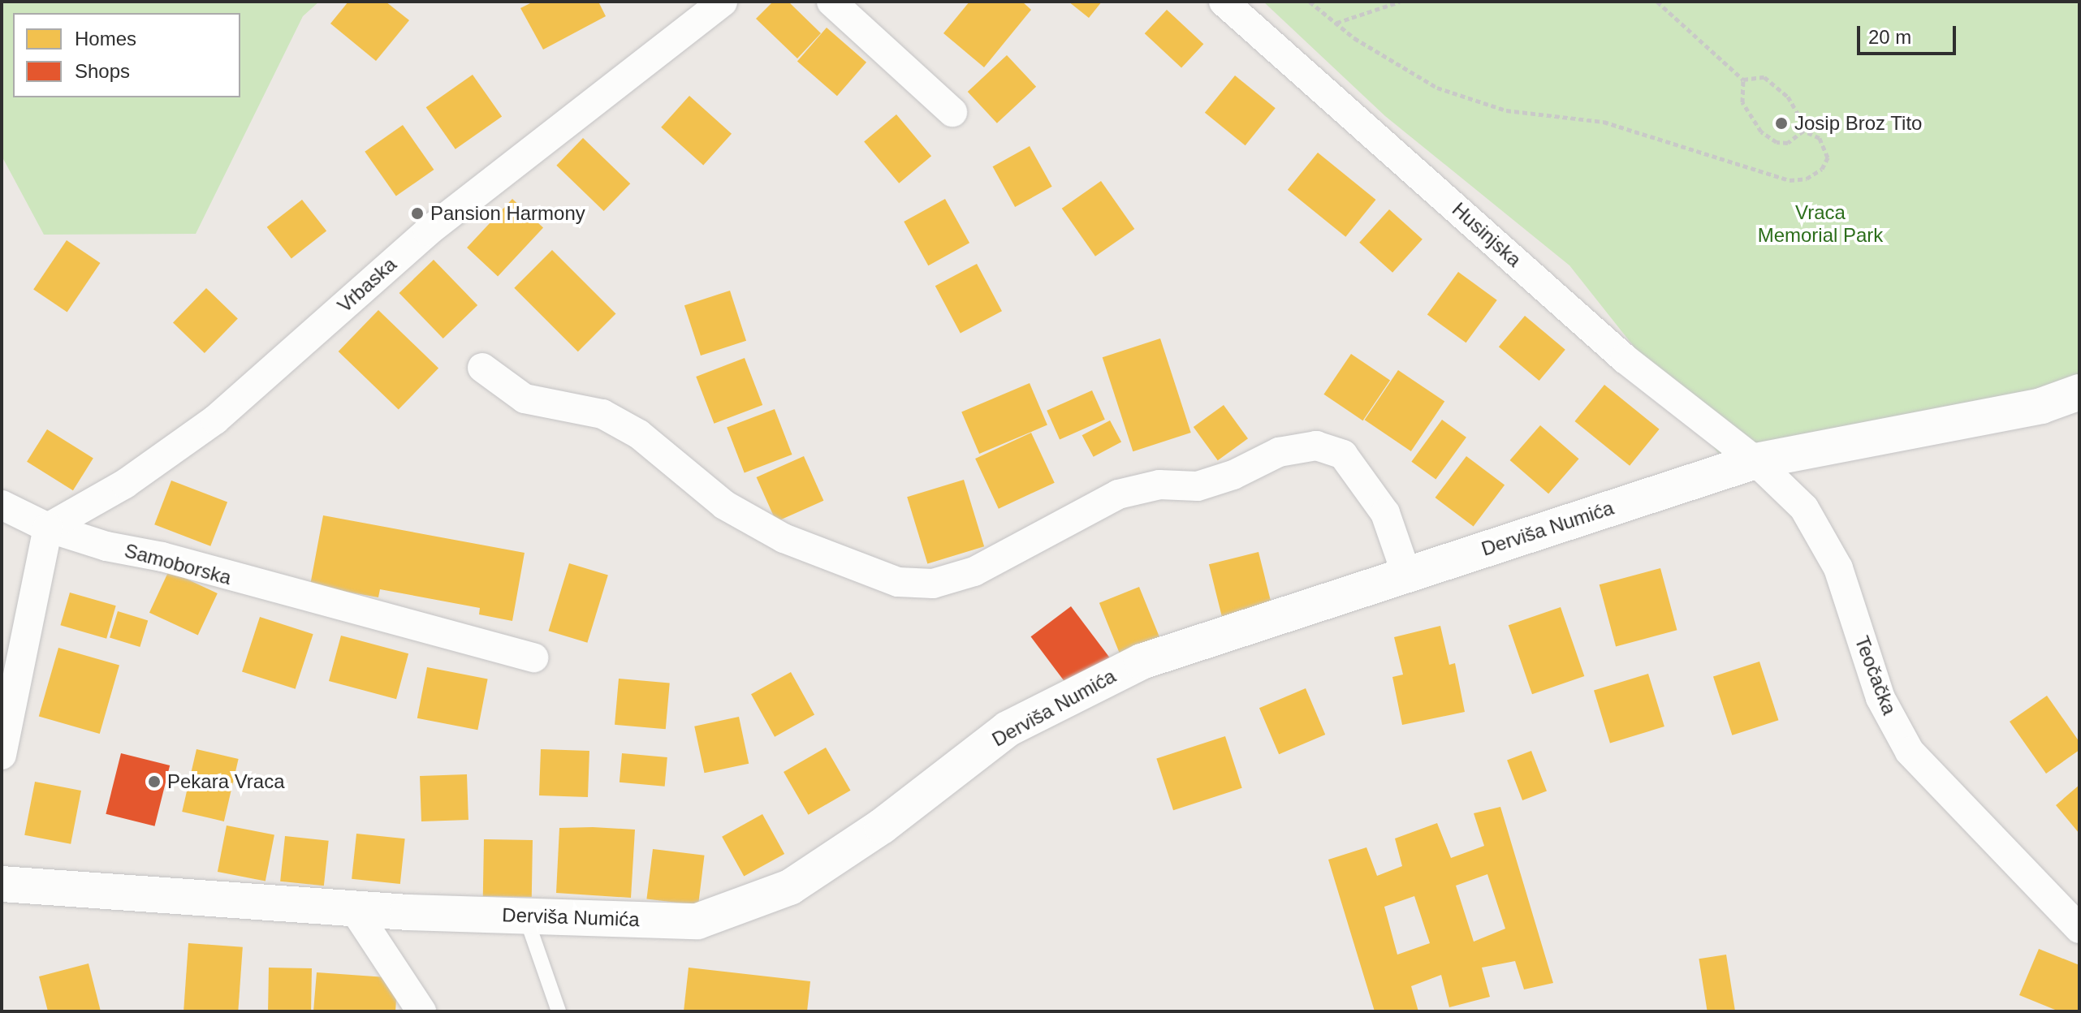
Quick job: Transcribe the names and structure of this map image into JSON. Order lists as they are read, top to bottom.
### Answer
{
  "streets": {
    "main road": ["Derviša Numića"],
    "street": [
      "Husinjska",
      "Vrbaska",
      "Samoborska",
      "Teočačka"
    ]
  },
  "crossings": [
    ["Husinjska", "Derviša Numića"],
    ["Husinjska", "Teočačka"],
    ["Vrbaska", "Samoborska"],
    ["Derviša Numića", "Teočačka"]
  ],
  "parks": ["Vraca Memorial Park"],
  "places": ["Josip Broz Tito", "Pansion Harmony", "Pekara Vraca"],
  "legend": ["Homes", "Shops"],
  "scale_bar": "20 m"
}
